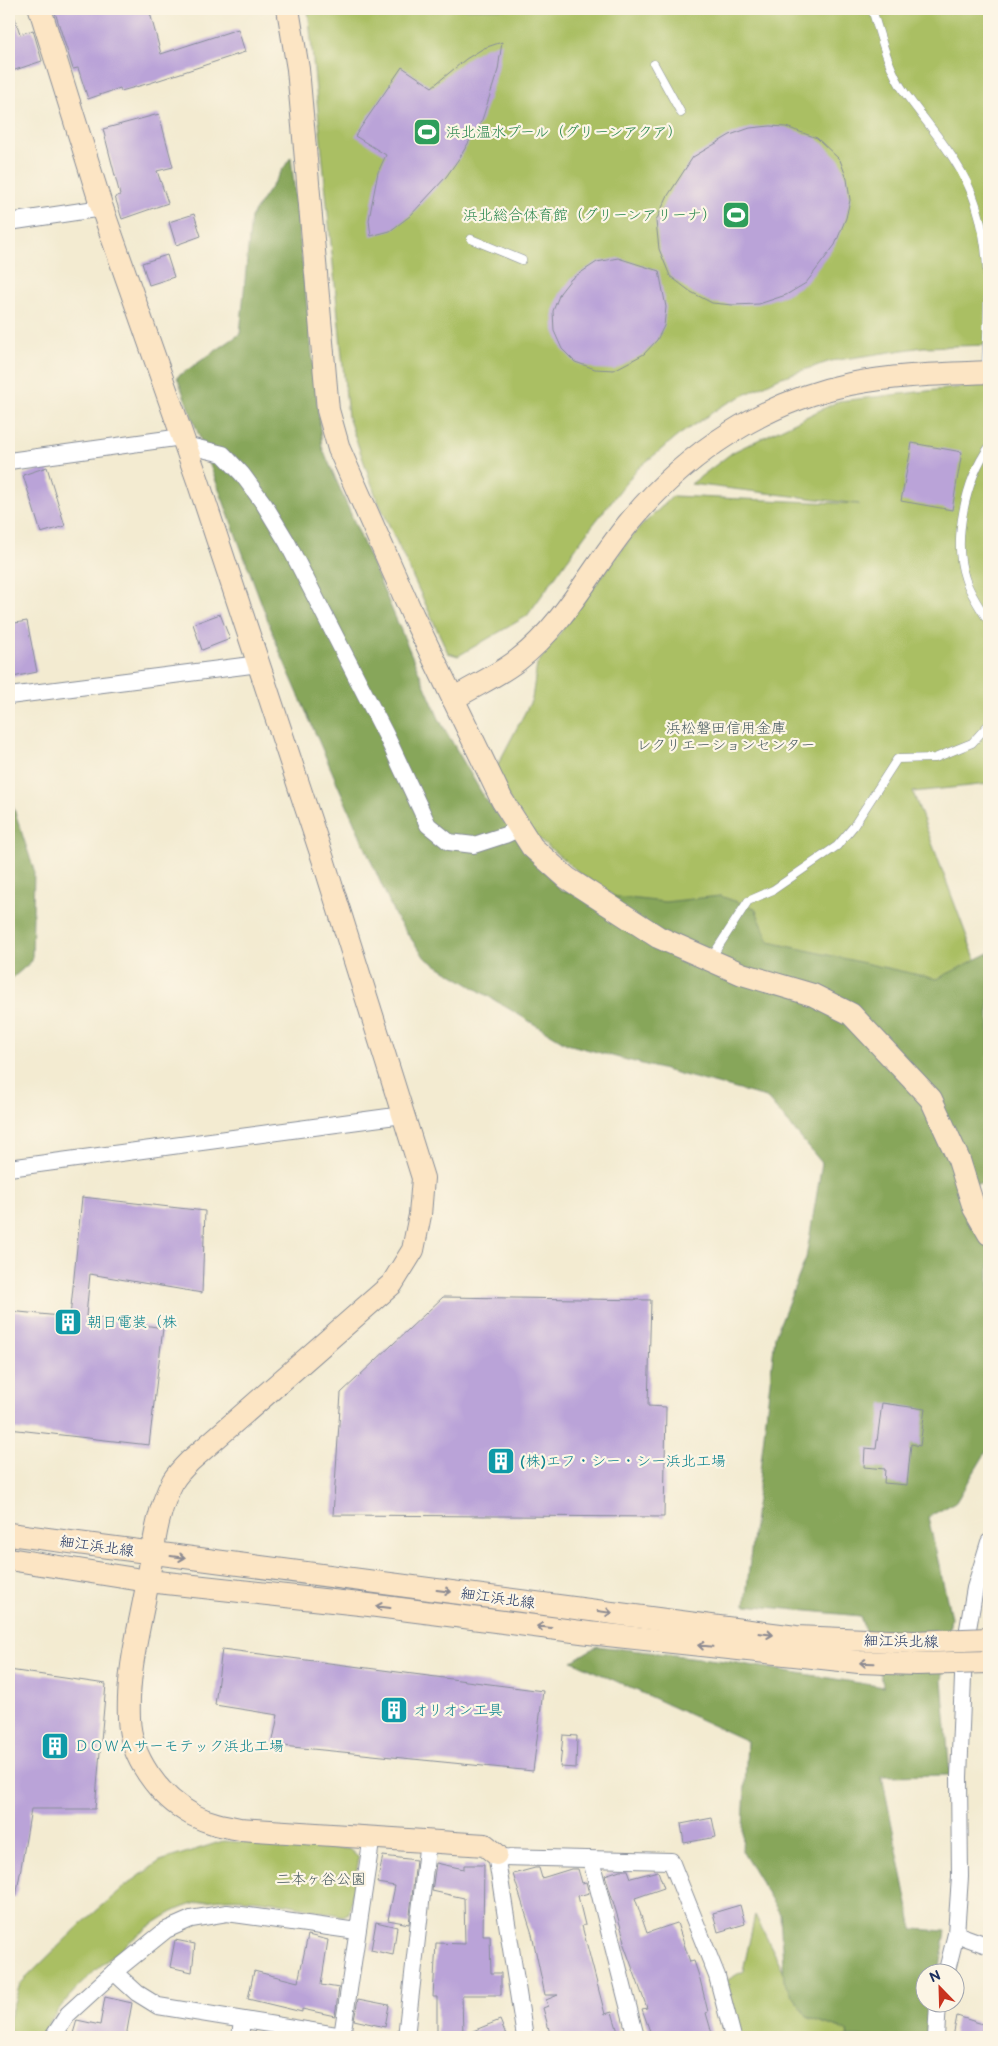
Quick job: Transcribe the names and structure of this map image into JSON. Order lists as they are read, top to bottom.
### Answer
{
  "streets": {
    "street": ["細江浜北線"]
  },
  "parks": ["浜松磐田信用金庫 レクリエーションセンター", "二本ヶ谷公園"],
  "places": {
    "sports": ["浜北温水プール（グリーンアクア）", "浜北総合体育館（グリーンアリーナ）"],
    "building": [
      "朝日電装（株",
      "(株)エフ・シー・シー浜北工場",
      "オリオン工具",
      "ＤＯＷＡサーモテック浜北工場"
    ]
  },
  "north": "top left"
}
